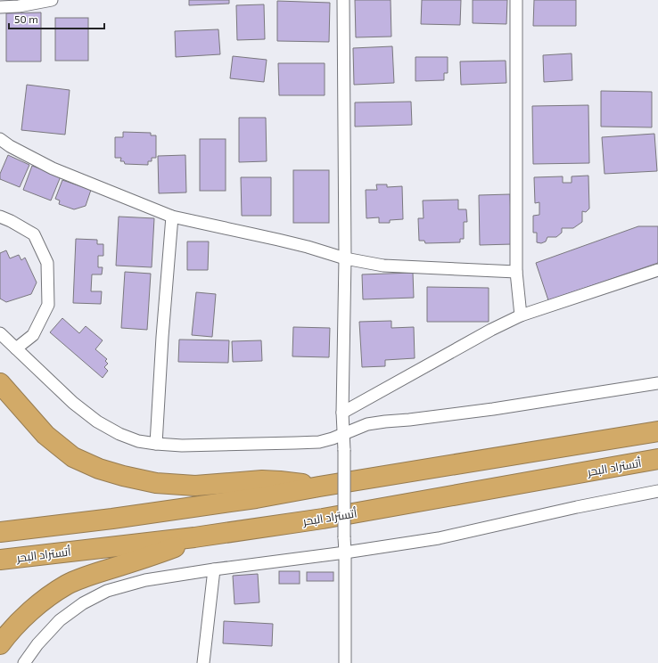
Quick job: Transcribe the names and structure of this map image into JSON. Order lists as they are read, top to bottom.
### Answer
{
  "streets": {
    "highway": ["أتستراد البحر"]
  },
  "scale_bar": "50 m"
}
